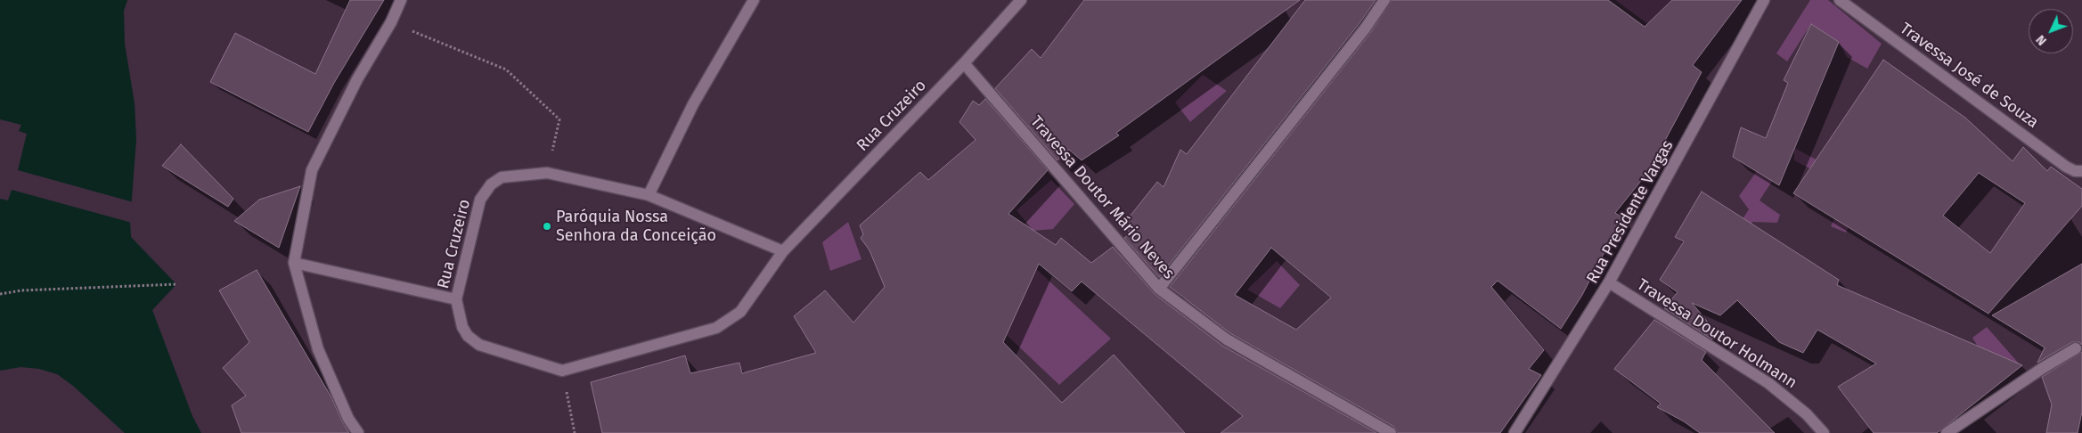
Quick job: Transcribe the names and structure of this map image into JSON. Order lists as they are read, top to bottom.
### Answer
{
  "streets": {
    "street": [
      "Travessa José de Souza",
      "Rua Cruzeiro",
      "Travessa Doutor Mário Neves",
      "Rua Presidente Vargas",
      "Travessa Doutor Holmann"
    ]
  },
  "crossings": [
    ["Rua Cruzeiro", "Travessa Doutor Mário Neves"],
    ["Rua Presidente Vargas", "Travessa Doutor Holmann"]
  ],
  "places": ["Paróquia Nossa Senhora da Conceição"],
  "north": "bottom left"
}
